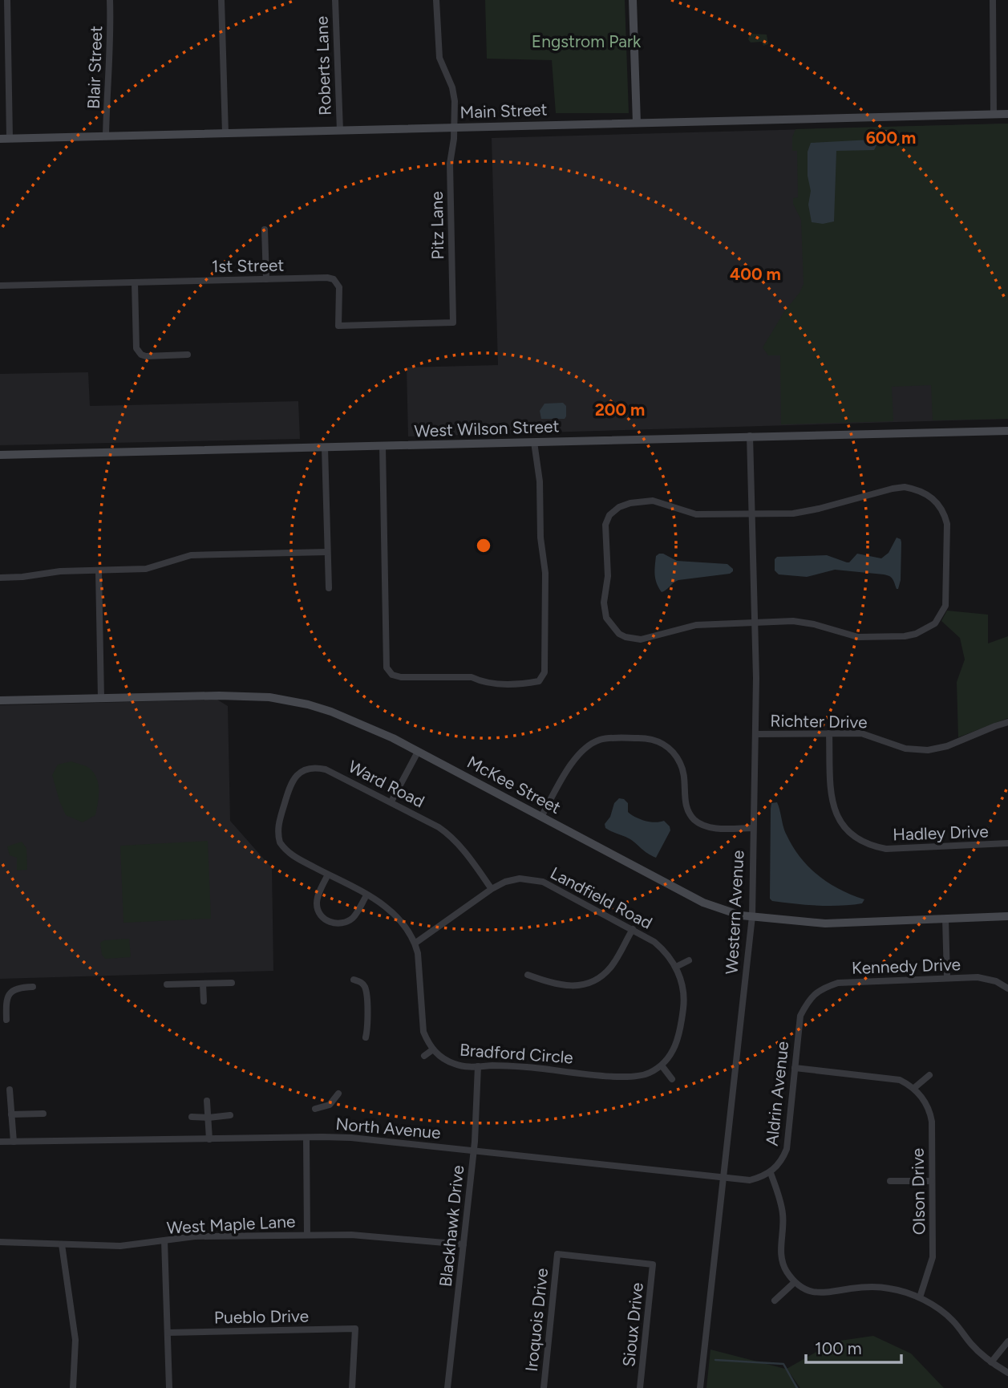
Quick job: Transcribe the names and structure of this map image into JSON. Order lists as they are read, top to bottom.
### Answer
{
  "streets": {
    "main road": ["Main Street", "West Wilson Street", "McKee Street"],
    "street": [
      "Roberts Lane",
      "Blair Street",
      "Pitz Lane",
      "1st Street",
      "Richter Drive",
      "Ward Road",
      "Hadley Drive",
      "Landfield Road",
      "Western Avenue",
      "Kennedy Drive",
      "Bradford Circle",
      "Aldrin Avenue",
      "North Avenue",
      "Olson Drive",
      "West Maple Lane",
      "Blackhawk Drive",
      "Pueblo Drive",
      "Iroquois Drive",
      "Sioux Drive"
    ]
  },
  "crossings": [
    ["Roberts Lane", "Main Street"],
    ["Blair Street", "Main Street"],
    ["Main Street", "Pitz Lane"],
    ["Pitz Lane", "1st Street"],
    ["West Wilson Street", "Western Avenue"],
    ["Richter Drive", "Hadley Drive"],
    ["Richter Drive", "Western Avenue"],
    ["Ward Road", "Landfield Road"],
    ["McKee Street", "Western Avenue"],
    ["Landfield Road", "Bradford Circle"],
    ["Western Avenue", "North Avenue"],
    ["Kennedy Drive", "Aldrin Avenue"],
    ["Bradford Circle", "Blackhawk Drive"],
    ["Aldrin Avenue", "North Avenue"],
    ["North Avenue", "Blackhawk Drive"],
    ["West Maple Lane", "Blackhawk Drive"],
    ["Iroquois Drive", "Sioux Drive"]
  ],
  "parks": ["Engstrom Park"],
  "scale_bar": "100 m",
  "rings": ["600 m", "400 m", "200 m"]
}
